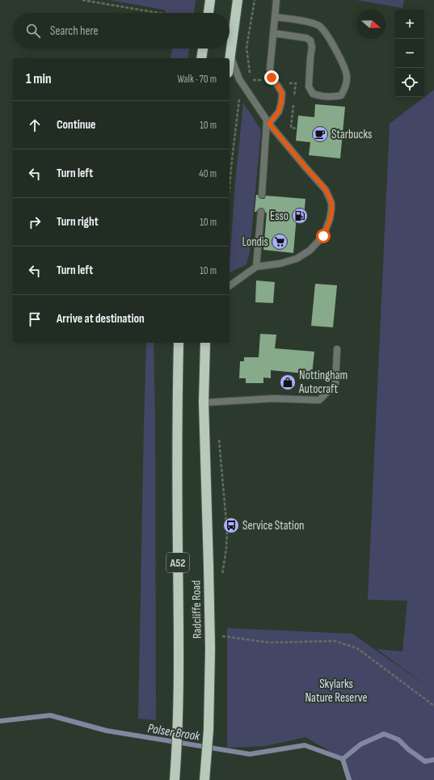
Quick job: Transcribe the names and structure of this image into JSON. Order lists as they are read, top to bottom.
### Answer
{
  "streets": {
    "highway": ["A52", "Radcliffe Road"]
  },
  "water": ["Polser Brook"],
  "parks": ["Skylarks Nature Reserve"],
  "places": {
    "cafe": ["Starbucks"],
    "fuel station": ["Esso"],
    "supermarket": ["Londis"],
    "shop": ["Nottingham Autocraft"],
    "bus stop": ["Service Station"]
  },
  "north": "right",
  "page": {
    "map_buttons": ["+", "−"],
    "search": "Search here",
    "heading": ["1 min", "Walk · 70 m"],
    "list": [
      ["Continue", "10 m"],
      ["Turn left", "40 m"],
      ["Turn right", "10 m"],
      ["Turn left", "10 m"],
      "Arrive at destination"
    ]
  }
}
